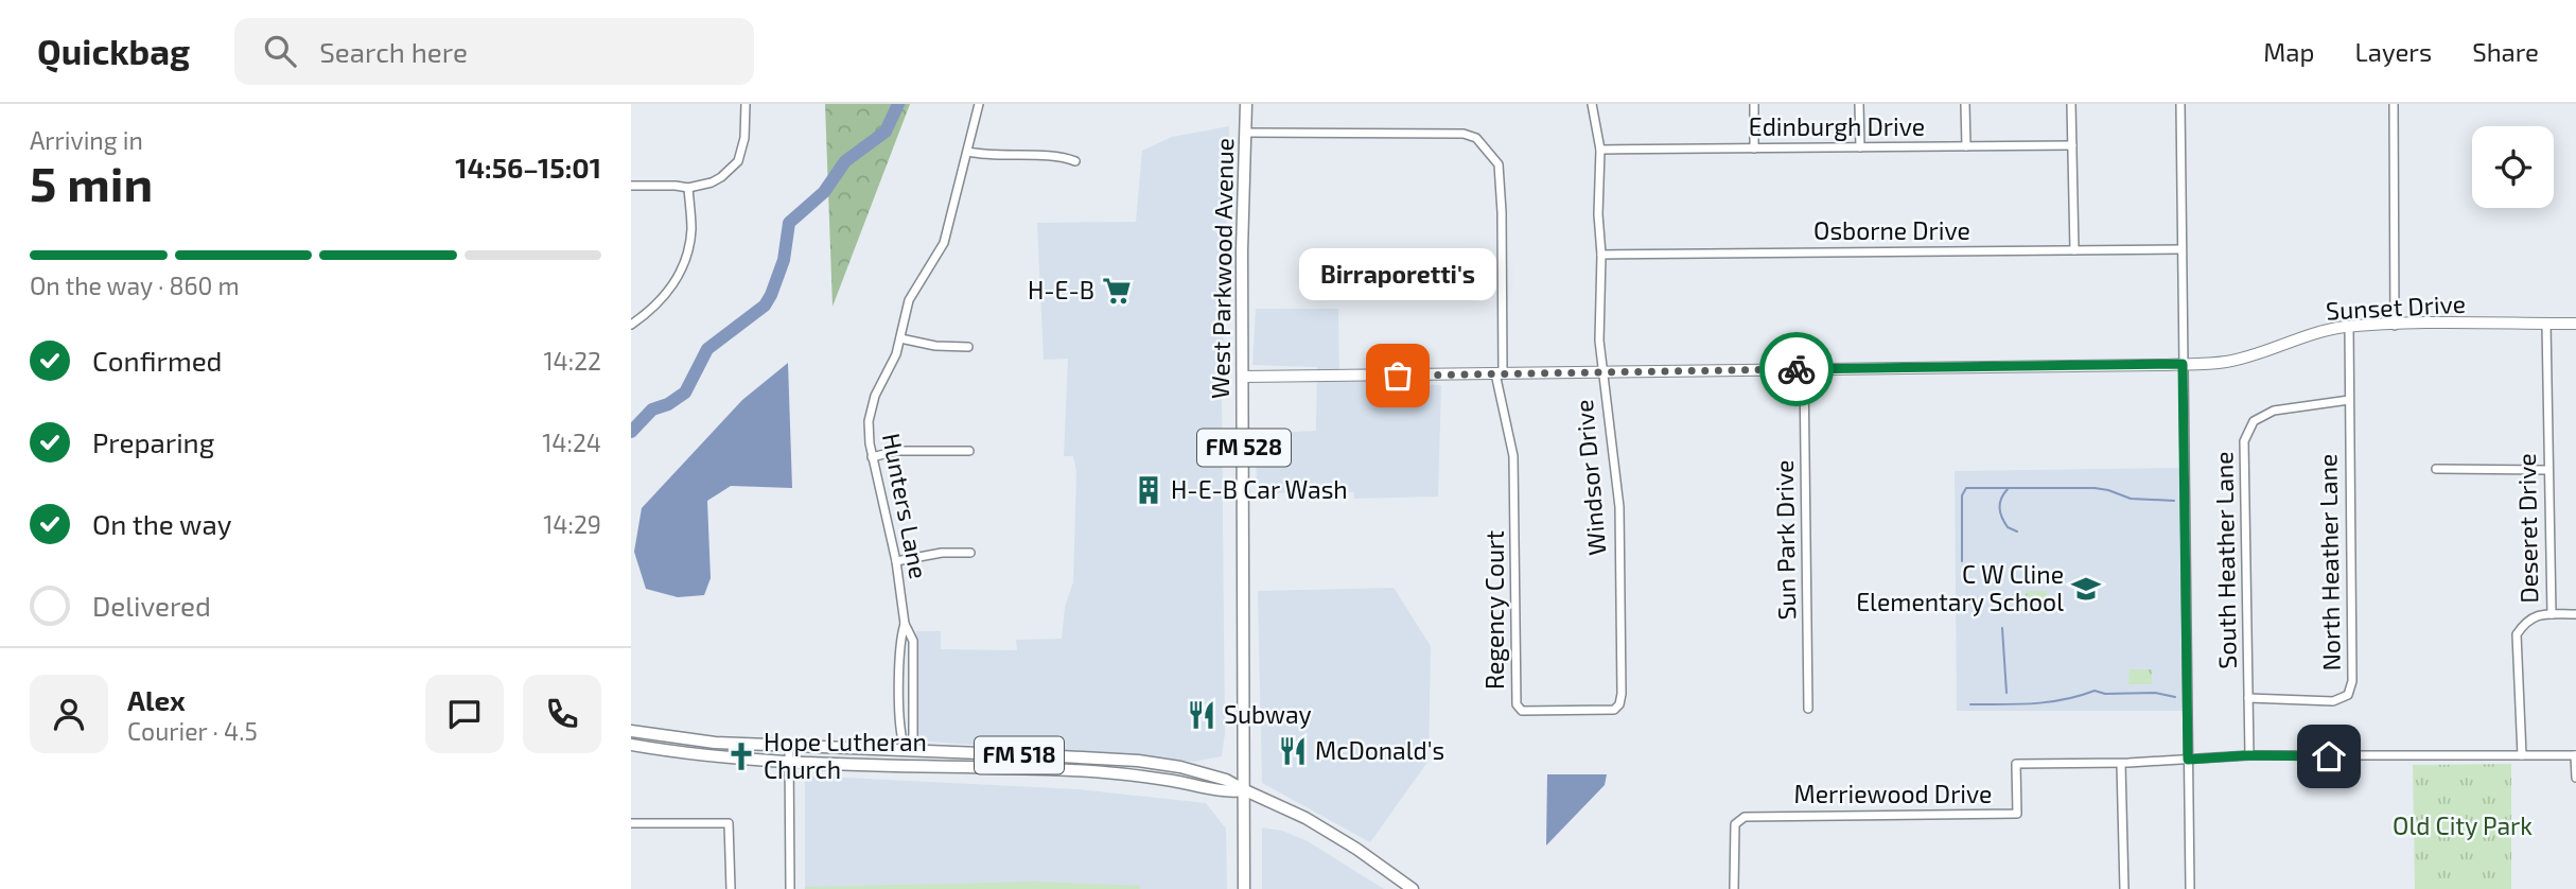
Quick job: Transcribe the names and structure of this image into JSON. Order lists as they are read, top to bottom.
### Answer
{
  "streets": {
    "main road": ["West Parkwood Avenue", "FM 528", "FM 518"],
    "street": [
      "Edinburgh Drive",
      "Osborne Drive",
      "Sunset Drive",
      "Windsor Drive",
      "Hunters Lane",
      "Deseret Drive",
      "Sun Park Drive",
      "South Heather Lane",
      "North Heather Lane",
      "Regency Court",
      "Merriewood Drive"
    ]
  },
  "crossings": [
    ["Edinburgh Drive", "Windsor Drive"],
    ["Osborne Drive", "Windsor Drive"],
    ["West Parkwood Avenue", "Sunset Drive"],
    ["West Parkwood Avenue", "FM 528"],
    ["West Parkwood Avenue", "Regency Court"],
    ["West Parkwood Avenue", "FM 518"],
    ["Sunset Drive", "Windsor Drive"],
    ["Sunset Drive", "Deseret Drive"],
    ["Sunset Drive", "Sun Park Drive"],
    ["Sunset Drive", "North Heather Lane"],
    ["Sunset Drive", "Regency Court"],
    ["FM 528", "FM 518"],
    ["Windsor Drive", "Regency Court"],
    ["Hunters Lane", "FM 518"],
    ["Deseret Drive", "Merriewood Drive"],
    ["South Heather Lane", "North Heather Lane"],
    ["South Heather Lane", "Merriewood Drive"]
  ],
  "parks": ["Old City Park"],
  "places": {
    "supermarket": ["H-E-B"],
    "other": ["Birraporetti's"],
    "building": ["H-E-B Car Wash"],
    "school or university": ["C W Cline Elementary School"],
    "restaurant": ["Subway", "McDonald's"],
    "church": ["Hope Lutheran Church"]
  },
  "page": {
    "header": "Quickbag",
    "search": "Search here",
    "nav": ["Map", "Layers", "Share"],
    "heading": ["5 min", "Arriving in", "14:56–15:01"],
    "panel": ["Alex", "Courier · 4.5"],
    "bar": "On the way · 860 m",
    "bubble": "Birraporetti's",
    "list": [
      ["Confirmed", "14:22"],
      ["Preparing", "14:24"],
      ["On the way", "14:29"],
      "Delivered"
    ]
  }
}
